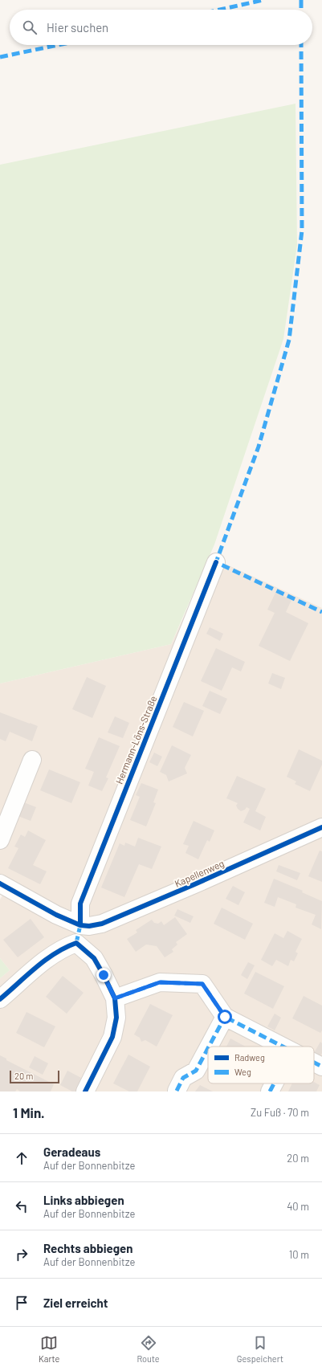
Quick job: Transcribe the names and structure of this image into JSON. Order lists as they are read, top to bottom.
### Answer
{
  "streets": {
    "street": ["Hermann-Löns-Straße", "Kapellenweg"]
  },
  "crossings": [
    ["Hermann-Löns-Straße", "Kapellenweg"]
  ],
  "legend": ["Radweg", "Weg"],
  "scale_bar": "20 m",
  "page": {
    "search": "Hier suchen",
    "scale": "20 m",
    "heading": ["1 Min.", "Zu Fuß · 70 m"],
    "list": [
      ["Geradeaus", "Auf der Bonnenbitze", "20 m"],
      ["Links abbiegen", "Auf der Bonnenbitze", "40 m"],
      ["Rechts abbiegen", "Auf der Bonnenbitze", "10 m"],
      "Ziel erreicht"
    ],
    "nav": ["Karte", "Route", "Gespeichert"]
  }
}
